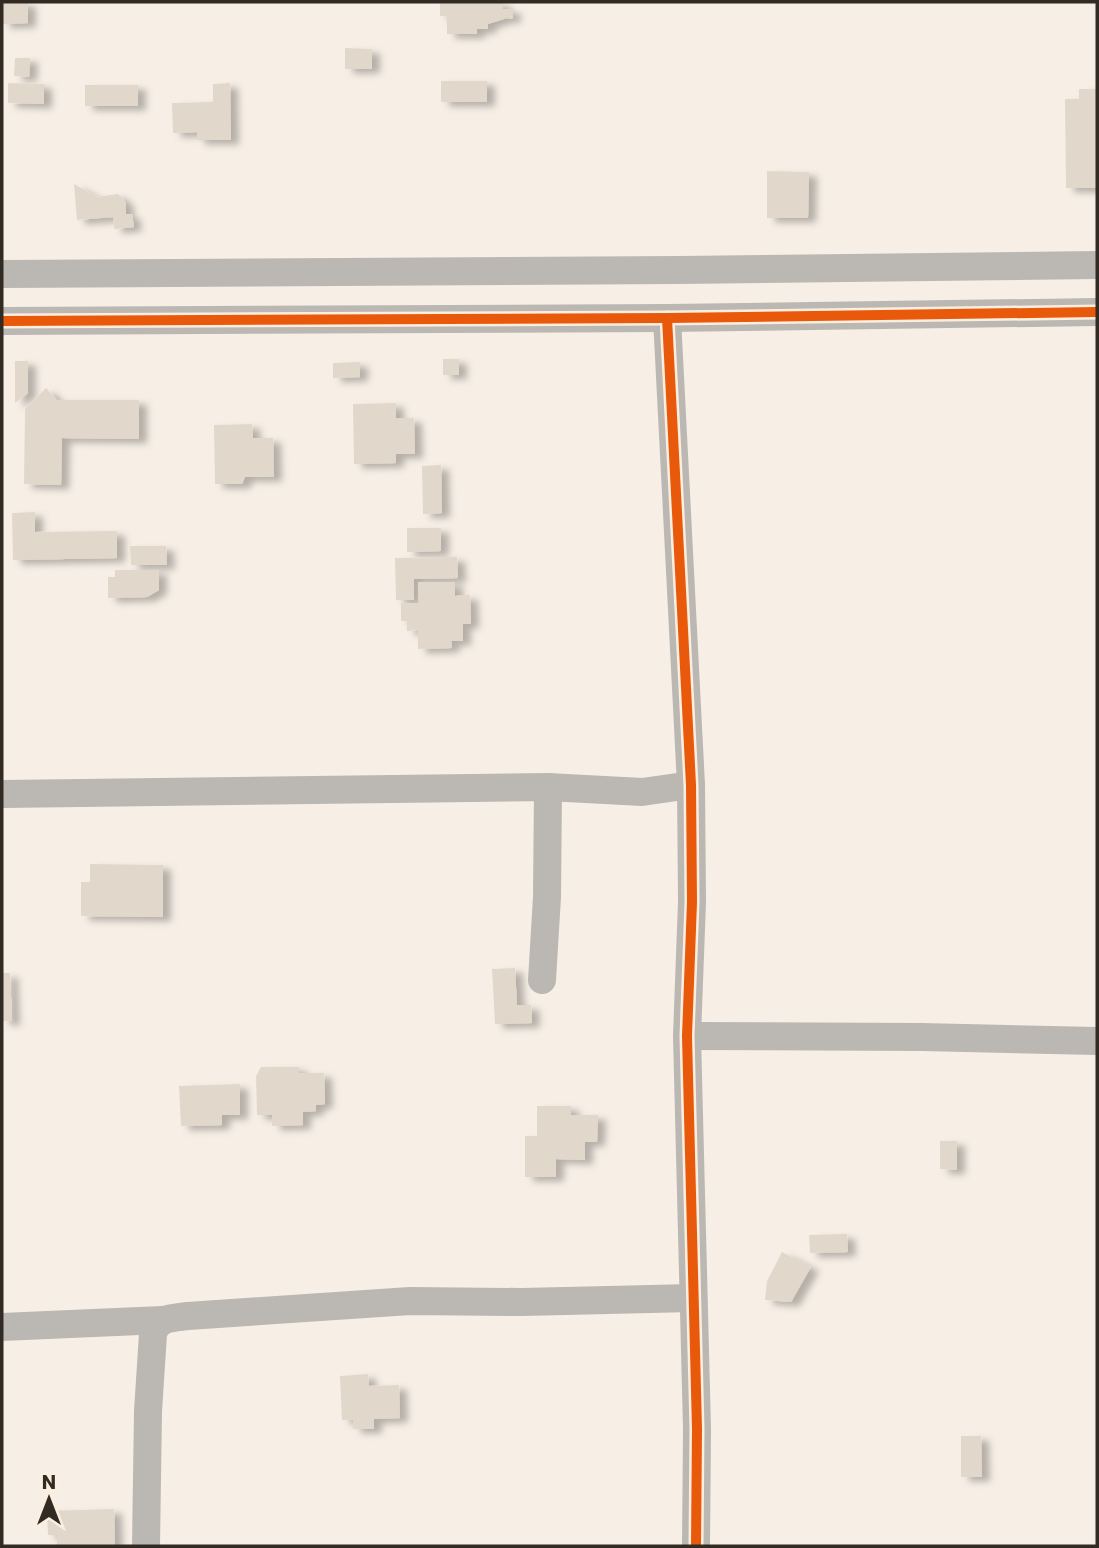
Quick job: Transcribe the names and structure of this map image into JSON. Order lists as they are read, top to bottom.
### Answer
{
  "north": "top"
}
